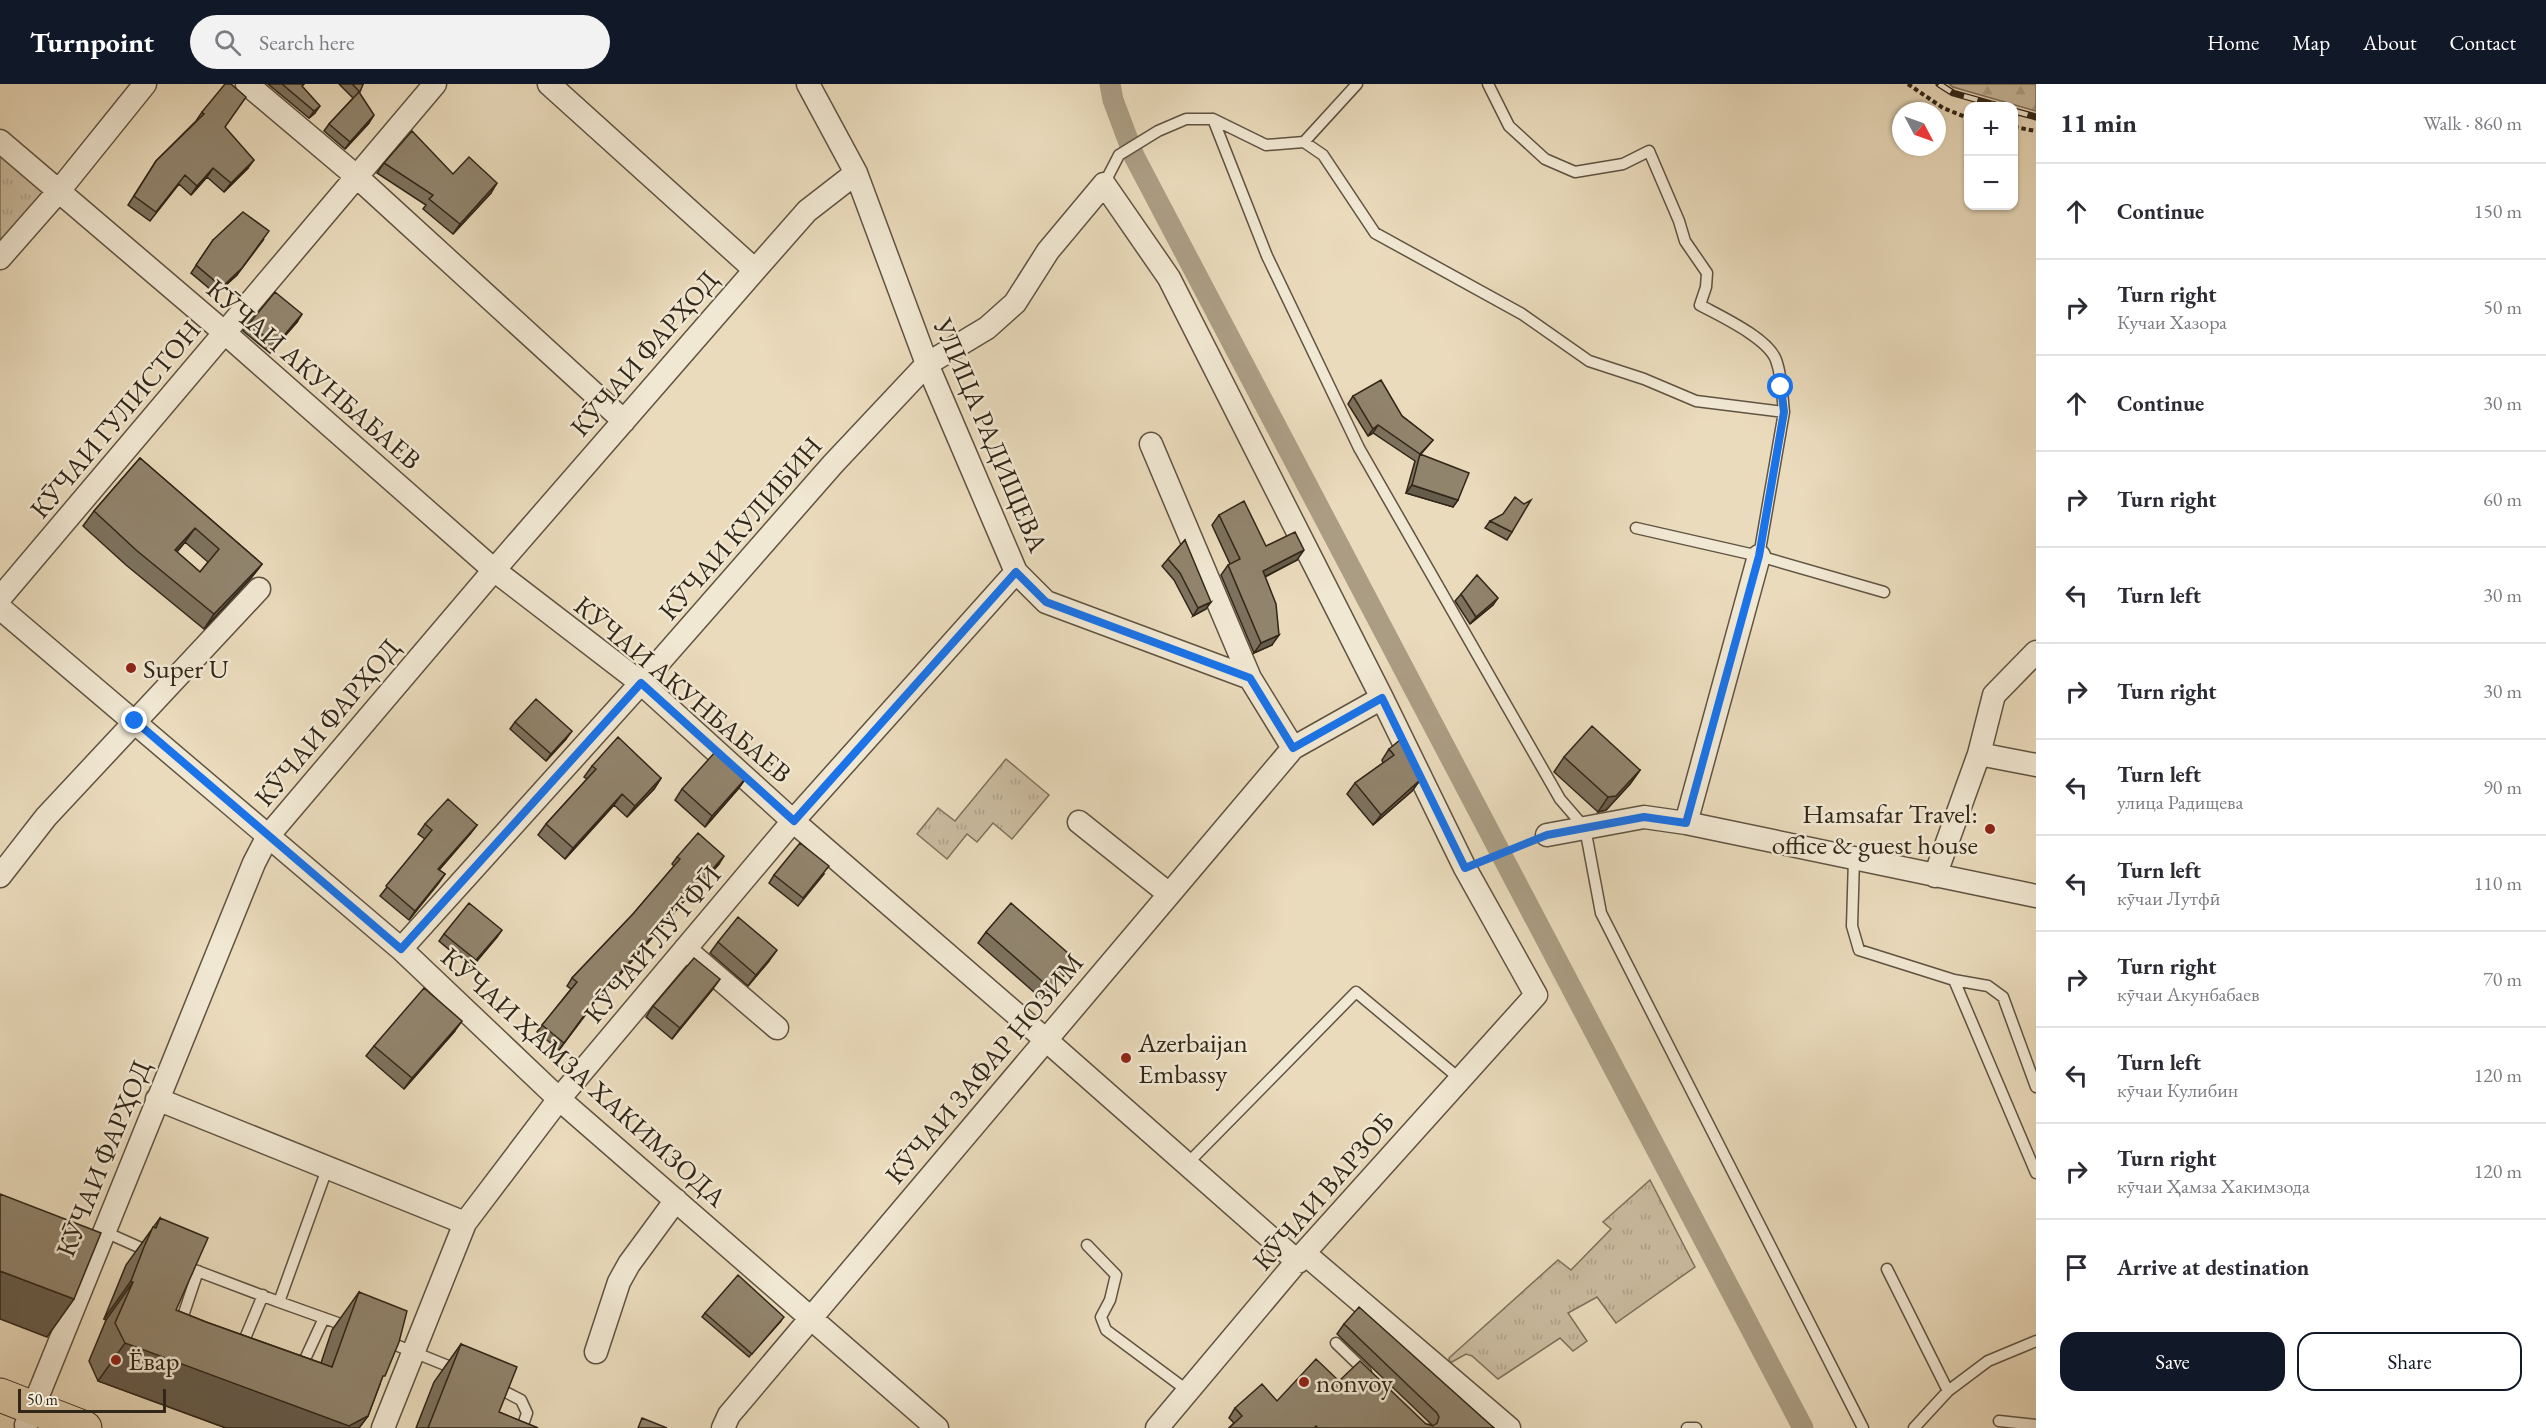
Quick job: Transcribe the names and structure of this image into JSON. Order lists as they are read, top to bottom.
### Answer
{
  "streets": {
    "street": [
      "КӮЧАИ ФАРҲОД",
      "КӮЧАИ АКУНБАБАЕВ",
      "КӮЧАИ ГУЛИСТОН",
      "УЛИЦА РАДИЩЕВА",
      "КӮЧАИ КУЛИБИН",
      "КӮЧАИ ЛУТФӢ",
      "КӮЧАИ ЗАФАР НОЗИМ",
      "КӮЧАИ ҲАМЗА ХАКИМЗОДА",
      "КӮЧАИ ВАРЗОБ"
    ]
  },
  "crossings": [
    ["КӮЧАИ ФАРҲОД", "КӮЧАИ АКУНБАБАЕВ"],
    ["КӮЧАИ ФАРҲОД", "УЛИЦА РАДИЩЕВА"],
    ["КӮЧАИ ФАРҲОД", "КӮЧАИ ҲАМЗА ХАКИМЗОДА"],
    ["КӮЧАИ АКУНБАБАЕВ", "КӮЧАИ ГУЛИСТОН"],
    ["КӮЧАИ АКУНБАБАЕВ", "КӮЧАИ КУЛИБИН"],
    ["КӮЧАИ АКУНБАБАЕВ", "КӮЧАИ ЛУТФӢ"],
    ["КӮЧАИ АКУНБАБАЕВ", "КӮЧАИ ЗАФАР НОЗИМ"],
    ["КӮЧАИ АКУНБАБАЕВ", "КӮЧАИ ВАРЗОБ"],
    ["УЛИЦА РАДИЩЕВА", "КӮЧАИ КУЛИБИН"],
    ["УЛИЦА РАДИЩЕВА", "КӮЧАИ ЛУТФӢ"],
    ["КӮЧАИ КУЛИБИН", "КӮЧАИ ҲАМЗА ХАКИМЗОДА"],
    ["КӮЧАИ ЛУТФӢ", "КӮЧАИ ҲАМЗА ХАКИМЗОДА"],
    ["КӮЧАИ ЗАФАР НОЗИМ", "КӮЧАИ ҲАМЗА ХАКИМЗОДА"]
  ],
  "places": [
    "Super U",
    "Hamsafar Travel: office & guest house",
    "Azerbaijan Embassy",
    "Ёвар",
    "nonvoy"
  ],
  "scale_bar": "50 m",
  "north": "bottom right",
  "page": {
    "header": "Turnpoint",
    "search": "Search here",
    "nav": [
      "Home",
      "Map",
      "About",
      "Contact"
    ],
    "heading": ["11 min", "Walk · 860 m"],
    "map_buttons": ["+", "−"],
    "list": [
      ["Continue", "150 m"],
      ["Turn right", "Кучаи Хазора", "50 m"],
      ["Continue", "30 m"],
      ["Turn right", "60 m"],
      ["Turn left", "30 m"],
      ["Turn right", "30 m"],
      ["Turn left", "улица Радищева", "90 m"],
      ["Turn left", "кӯчаи Лутфӣ", "110 m"],
      ["Turn right", "кӯчаи Акунбабаев", "70 m"],
      ["Turn left", "кӯчаи Кулибин", "120 m"],
      ["Turn right", "кӯчаи Ҳамза Хакимзода", "120 m"],
      "Arrive at destination"
    ],
    "buttons": ["Save", "Share"],
    "scale": "50 m"
  }
}
